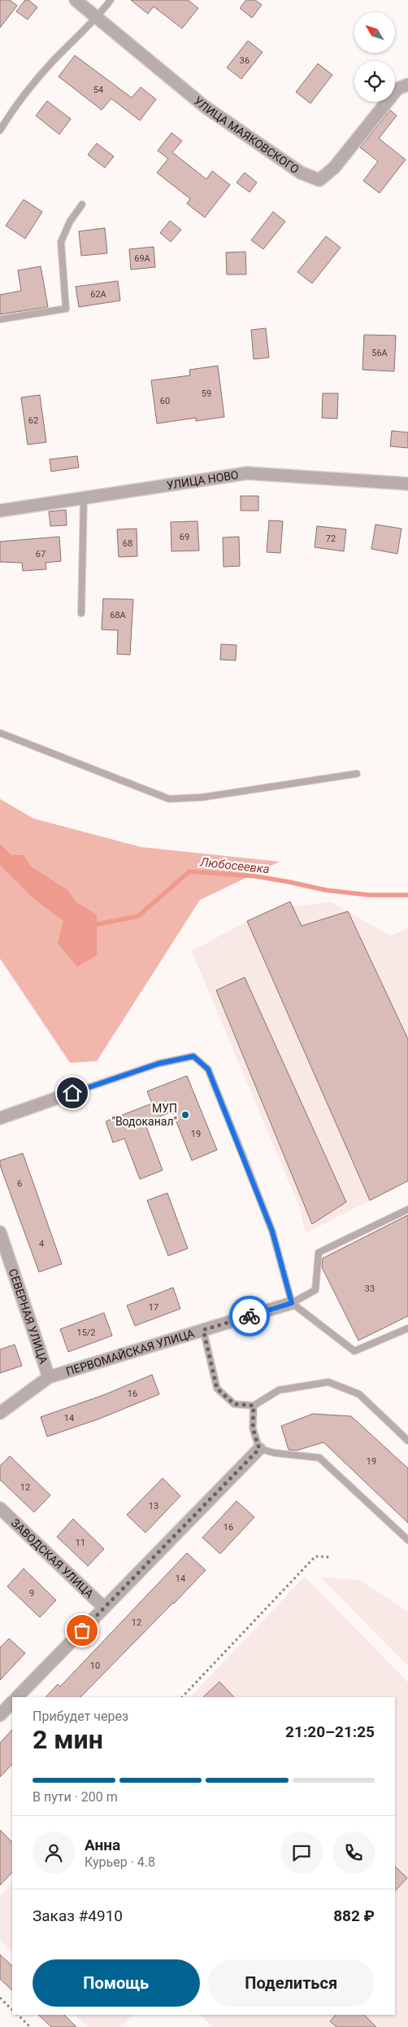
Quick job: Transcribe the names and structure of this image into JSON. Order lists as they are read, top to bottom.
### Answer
{
  "streets": {
    "street": [
      "УЛИЦА МАЯКОВСКОГО",
      "УЛИЦА НОВО",
      "СЕВЕРНАЯ УЛИЦА",
      "ПЕРВОМАЙСКАЯ УЛИЦА",
      "ЗАВОДСКАЯ УЛИЦА"
    ]
  },
  "crossings": [
    ["СЕВЕРНАЯ УЛИЦА", "ПЕРВОМАЙСКАЯ УЛИЦА"]
  ],
  "water": ["Любосеевка"],
  "places": ["МУП \"Водоканал\""],
  "house_numbers": [
    "36",
    "54",
    "69А",
    "62А",
    "56А",
    "59",
    "60",
    "62",
    "69",
    "72",
    "68",
    "67",
    "68А",
    "19",
    "6",
    "4",
    "33",
    "17",
    "15/2",
    "16",
    "14",
    "19",
    "12",
    "13",
    "16",
    "11",
    "14",
    "9",
    "12",
    "10"
  ],
  "north": "top left",
  "page": {
    "heading": ["2 мин", "Прибудет через", "21:20–21:25"],
    "panel": [
      "Анна",
      "Курьер · 4.8",
      "Заказ #4910",
      "882 ₽"
    ],
    "bar": "В пути · 200 m",
    "buttons": ["Помощь", "Поделиться"]
  }
}
